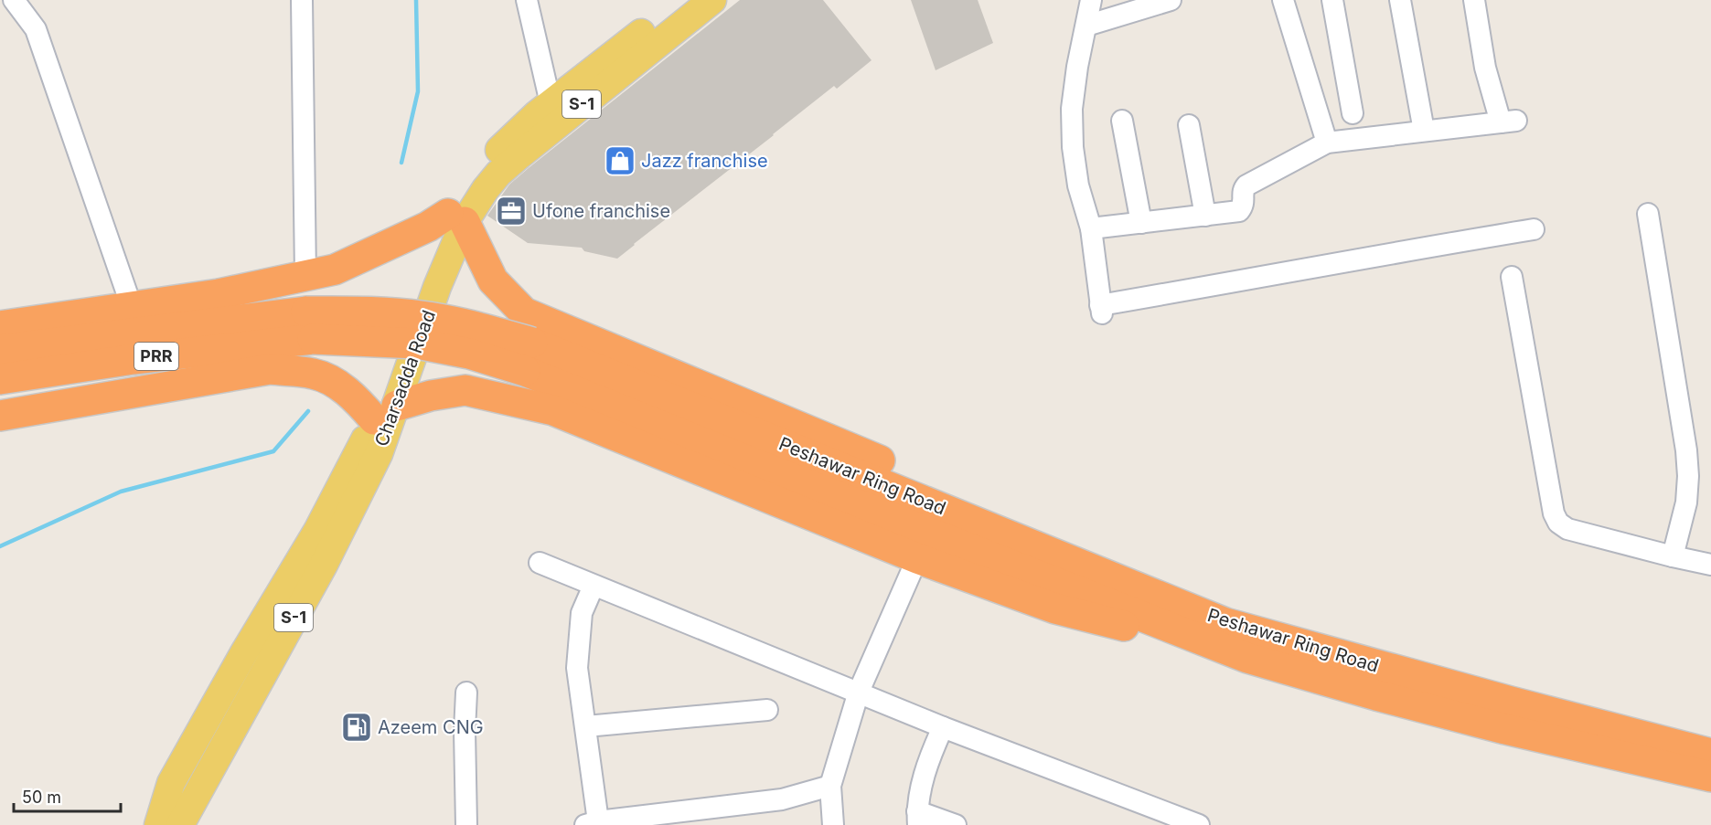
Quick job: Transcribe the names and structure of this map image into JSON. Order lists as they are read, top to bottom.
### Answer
{
  "streets": {
    "highway": ["PRR", "Peshawar Ring Road"],
    "main road": ["S-1", "Charsadda Road"]
  },
  "places": {
    "shop": ["Jazz franchise"],
    "office": ["Ufone franchise"],
    "fuel station": ["Azeem CNG"]
  },
  "scale_bar": "50 m"
}
